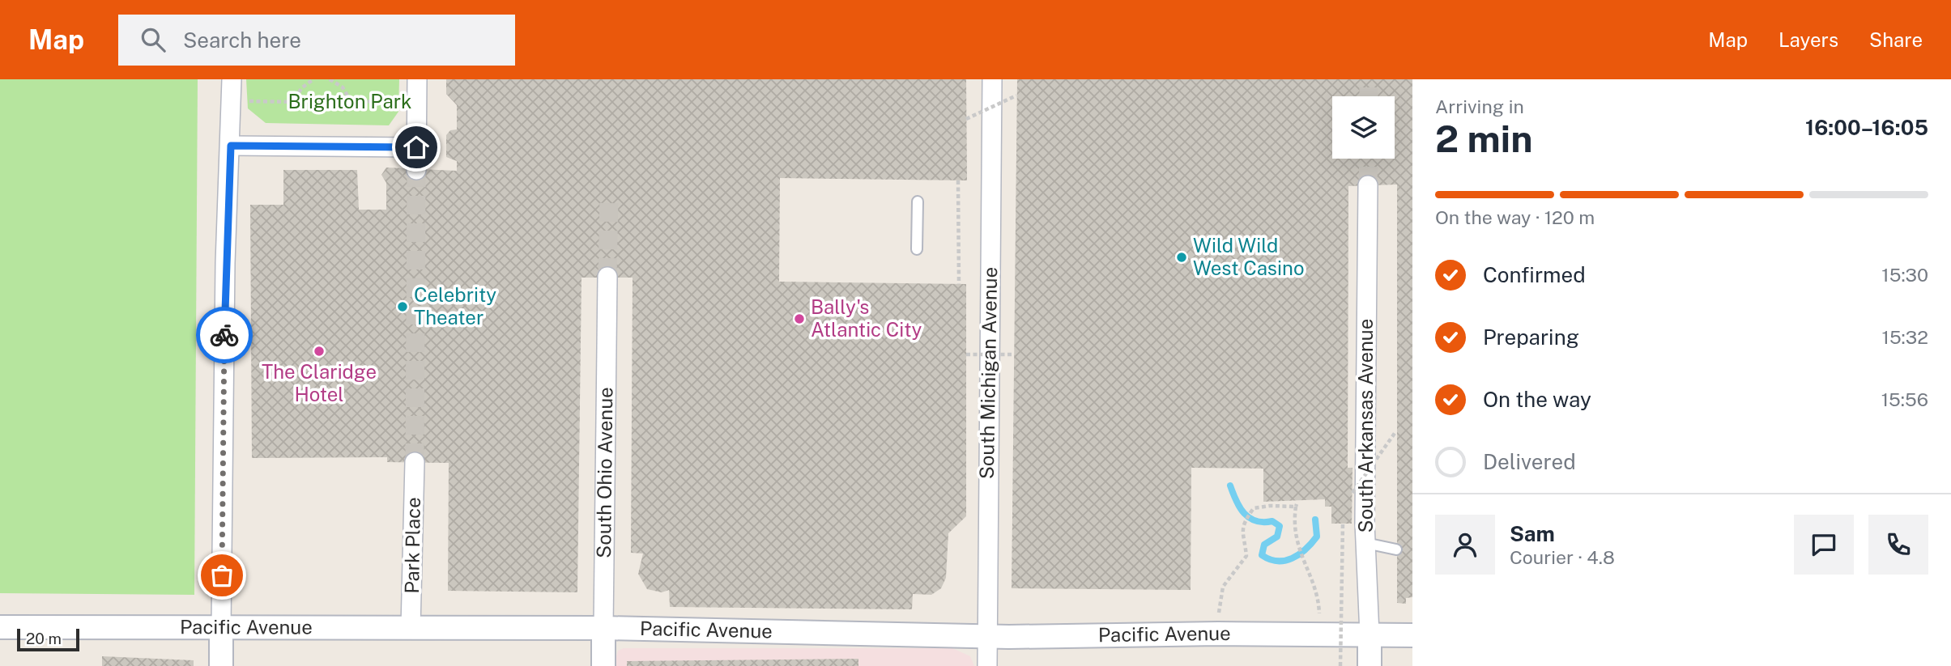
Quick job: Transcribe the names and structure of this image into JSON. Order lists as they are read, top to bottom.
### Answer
{
  "streets": {
    "street": [
      "South Michigan Avenue",
      "South Arkansas Avenue",
      "South Ohio Avenue",
      "Park Place",
      "Pacific Avenue"
    ]
  },
  "crossings": [
    ["South Michigan Avenue", "Pacific Avenue"],
    ["South Arkansas Avenue", "Pacific Avenue"],
    ["South Ohio Avenue", "Pacific Avenue"],
    ["Park Place", "Pacific Avenue"]
  ],
  "parks": ["Brighton Park"],
  "places": [
    "Wild Wild West Casino",
    "Celebrity Theater",
    "Bally's Atlantic City",
    "The Claridge Hotel"
  ],
  "scale_bar": "20 m",
  "page": {
    "header": "Map",
    "search": "Search here",
    "nav": ["Map", "Layers", "Share"],
    "heading": ["2 min", "Arriving in", "16:00–16:05"],
    "panel": ["Sam", "Courier · 4.8"],
    "bar": "On the way · 120 m",
    "list": [
      ["Confirmed", "15:30"],
      ["Preparing", "15:32"],
      ["On the way", "15:56"],
      "Delivered"
    ],
    "scale": "20 m"
  }
}
